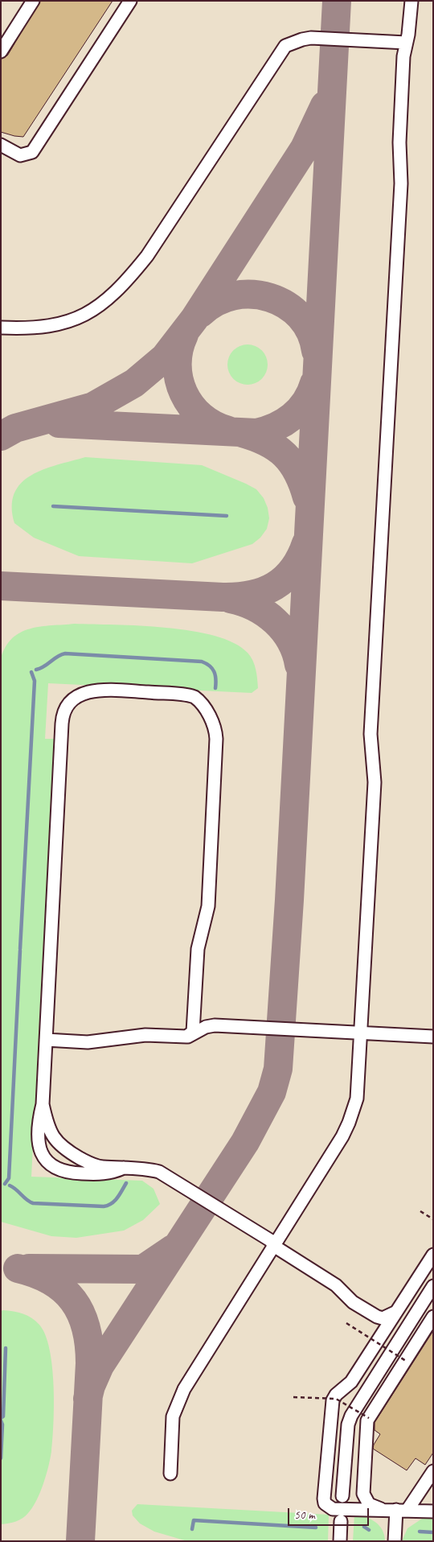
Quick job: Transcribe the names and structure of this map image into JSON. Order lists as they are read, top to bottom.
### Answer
{
  "scale_bar": "50 m"
}
